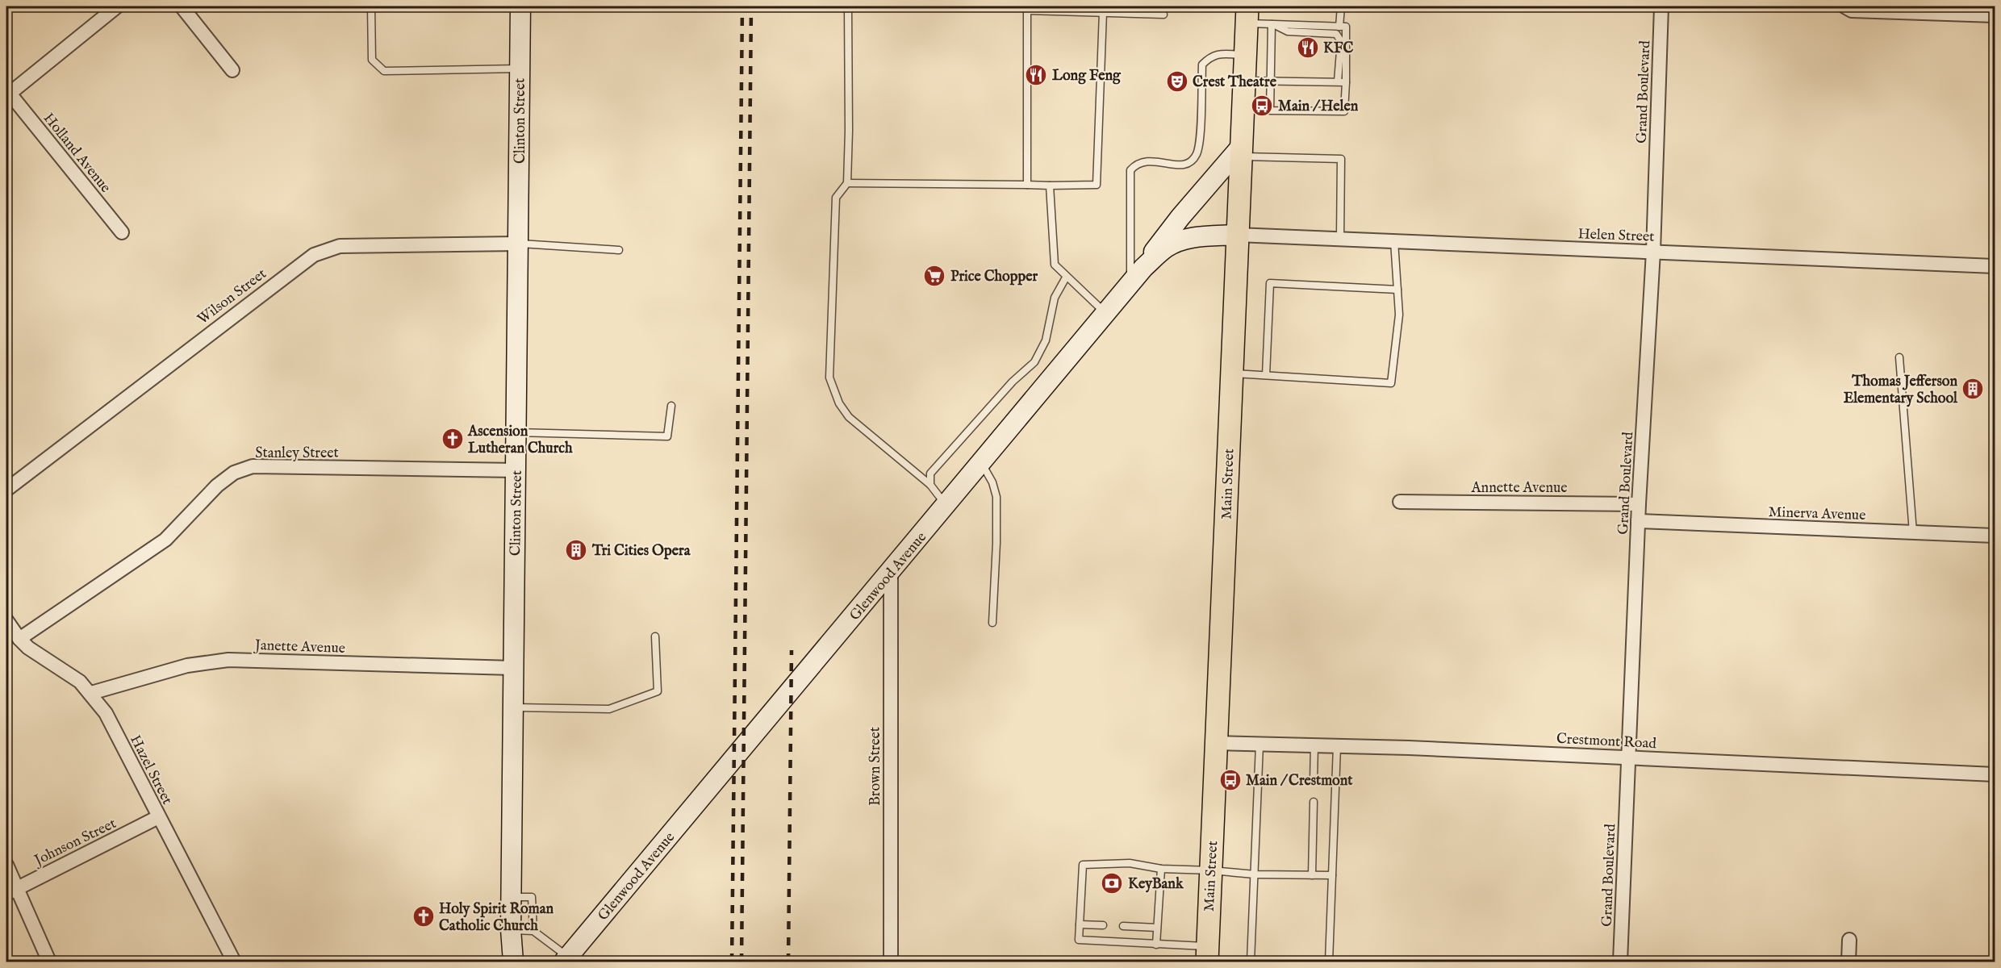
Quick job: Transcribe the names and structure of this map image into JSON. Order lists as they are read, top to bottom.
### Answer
{
  "streets": {
    "main road": ["Main Street"],
    "street": [
      "Grand Boulevard",
      "Clinton Street",
      "Holland Avenue",
      "Helen Street",
      "Wilson Street",
      "Stanley Street",
      "Annette Avenue",
      "Minerva Avenue",
      "Glenwood Avenue",
      "Janette Avenue",
      "Crestmont Road",
      "Brown Street",
      "Hazel Street",
      "Johnson Street"
    ]
  },
  "crossings": [
    ["Grand Boulevard", "Helen Street"],
    ["Grand Boulevard", "Annette Avenue"],
    ["Grand Boulevard", "Minerva Avenue"],
    ["Grand Boulevard", "Crestmont Road"],
    ["Clinton Street", "Wilson Street"],
    ["Clinton Street", "Stanley Street"],
    ["Clinton Street", "Janette Avenue"],
    ["Helen Street", "Main Street"],
    ["Helen Street", "Glenwood Avenue"],
    ["Stanley Street", "Hazel Street"],
    ["Main Street", "Glenwood Avenue"],
    ["Main Street", "Crestmont Road"],
    ["Glenwood Avenue", "Brown Street"],
    ["Janette Avenue", "Hazel Street"],
    ["Hazel Street", "Johnson Street"]
  ],
  "places": {
    "restaurant": ["KFC", "Long Feng"],
    "theatre": ["Crest Theatre"],
    "bus stop": ["Main / Helen", "Main / Crestmont"],
    "supermarket": ["Price Chopper"],
    "building": ["Thomas Jefferson Elementary School", "Tri Cities Opera"],
    "church": ["Ascension Lutheran Church", "Holy Spirit Roman Catholic Church"],
    "bank": ["KeyBank"]
  }
}
